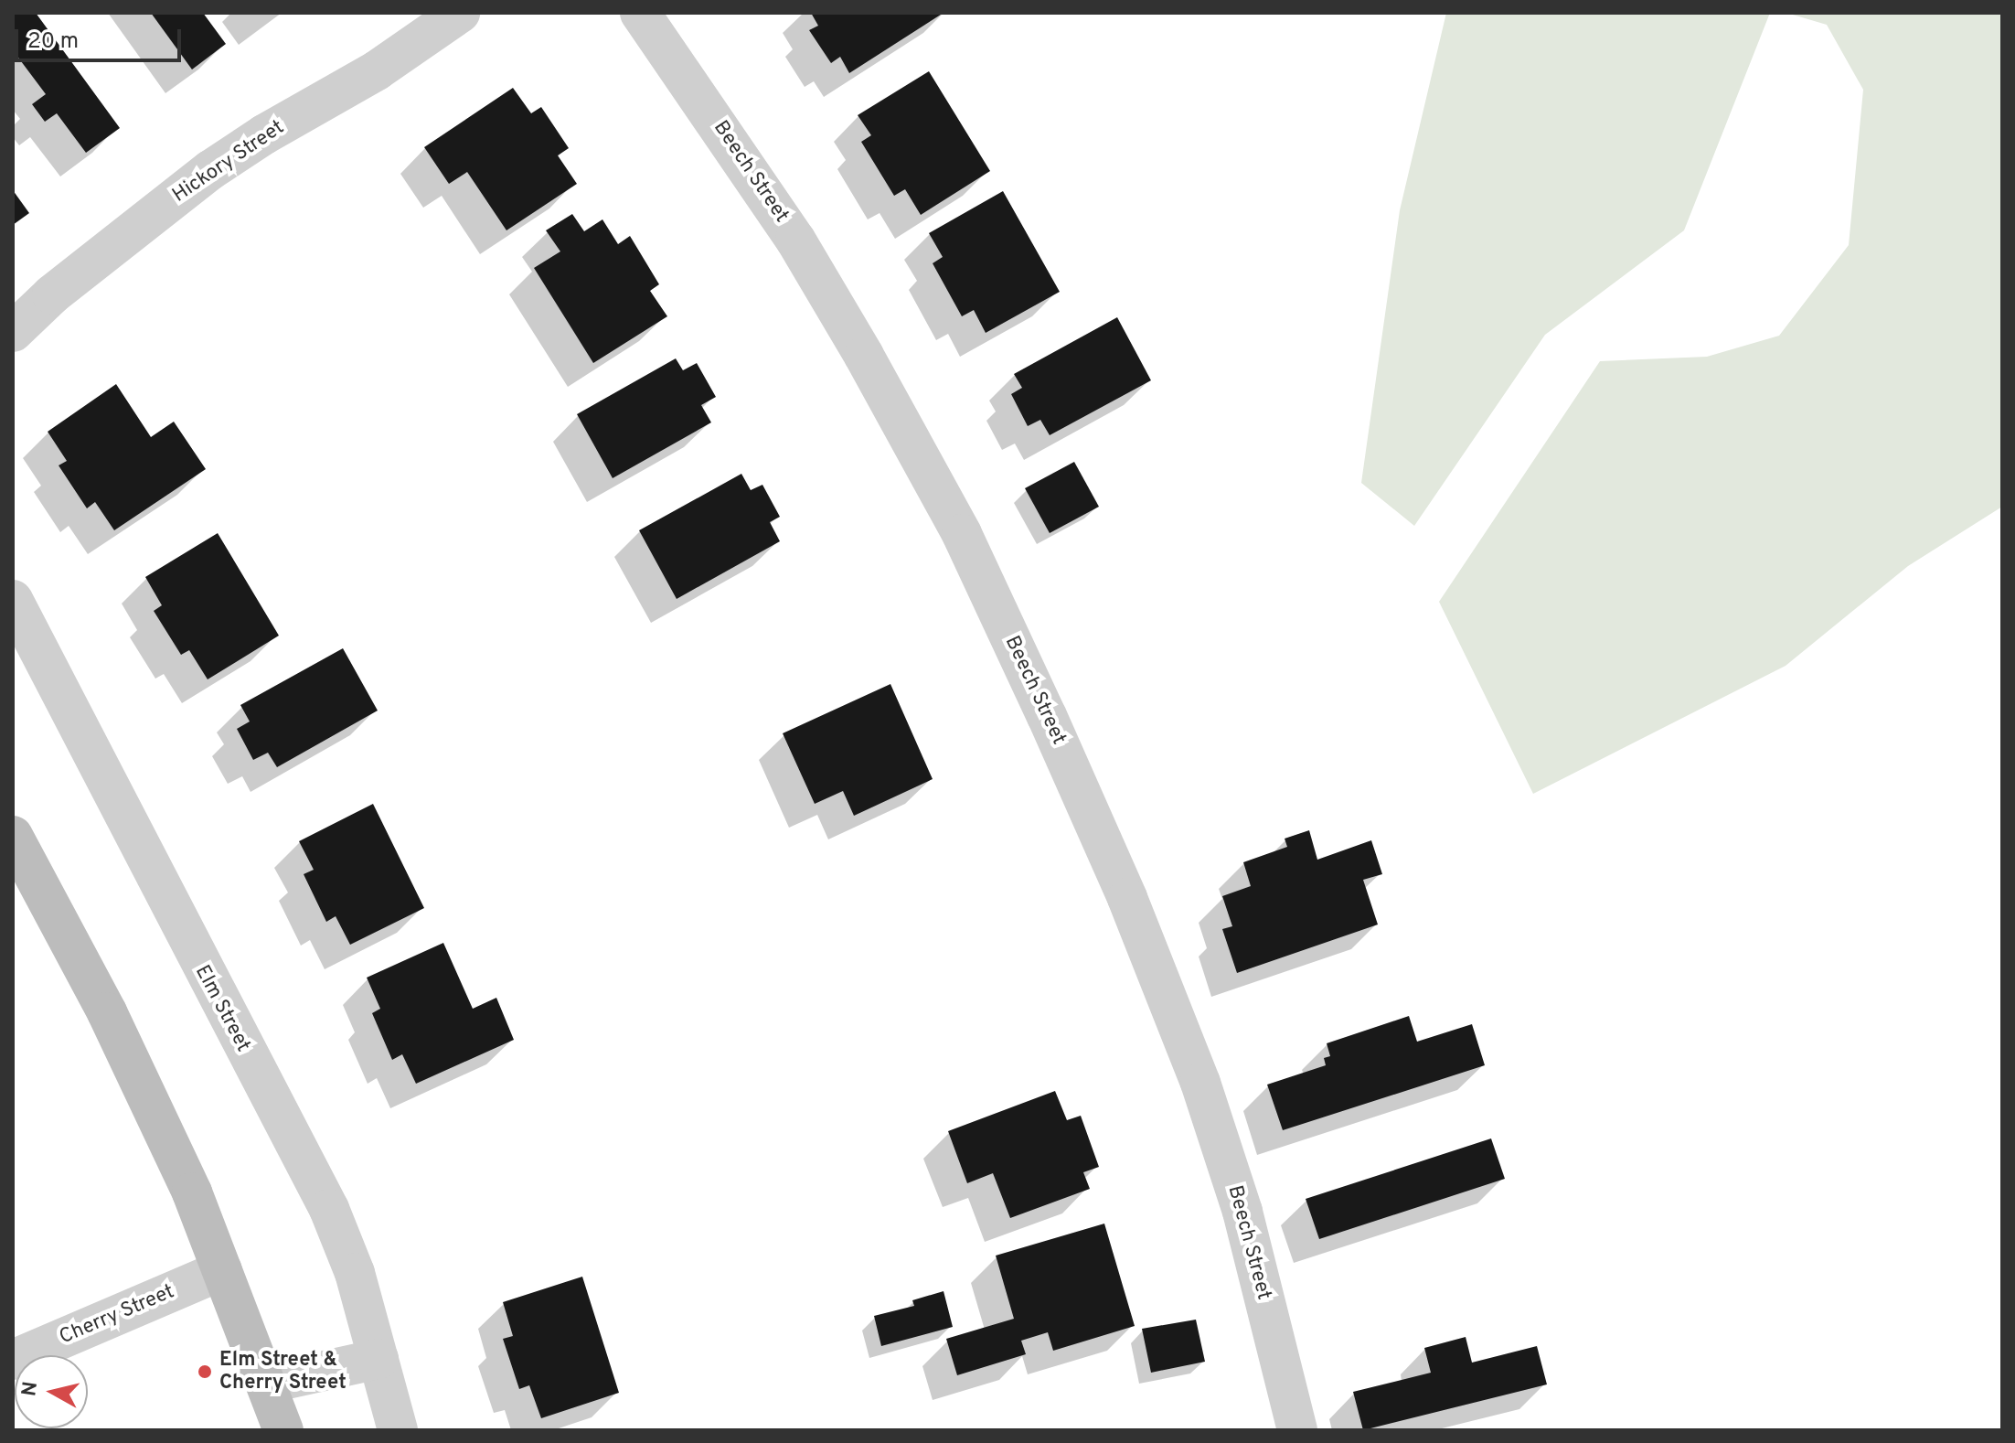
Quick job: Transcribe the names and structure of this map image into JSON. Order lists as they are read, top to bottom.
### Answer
{
  "streets": {
    "street": [
      "Hickory Street",
      "Beech Street",
      "Elm Street",
      "Cherry Street"
    ]
  },
  "places": ["Elm Street & Cherry Street"],
  "scale_bar": "20 m",
  "north": "left"
}
